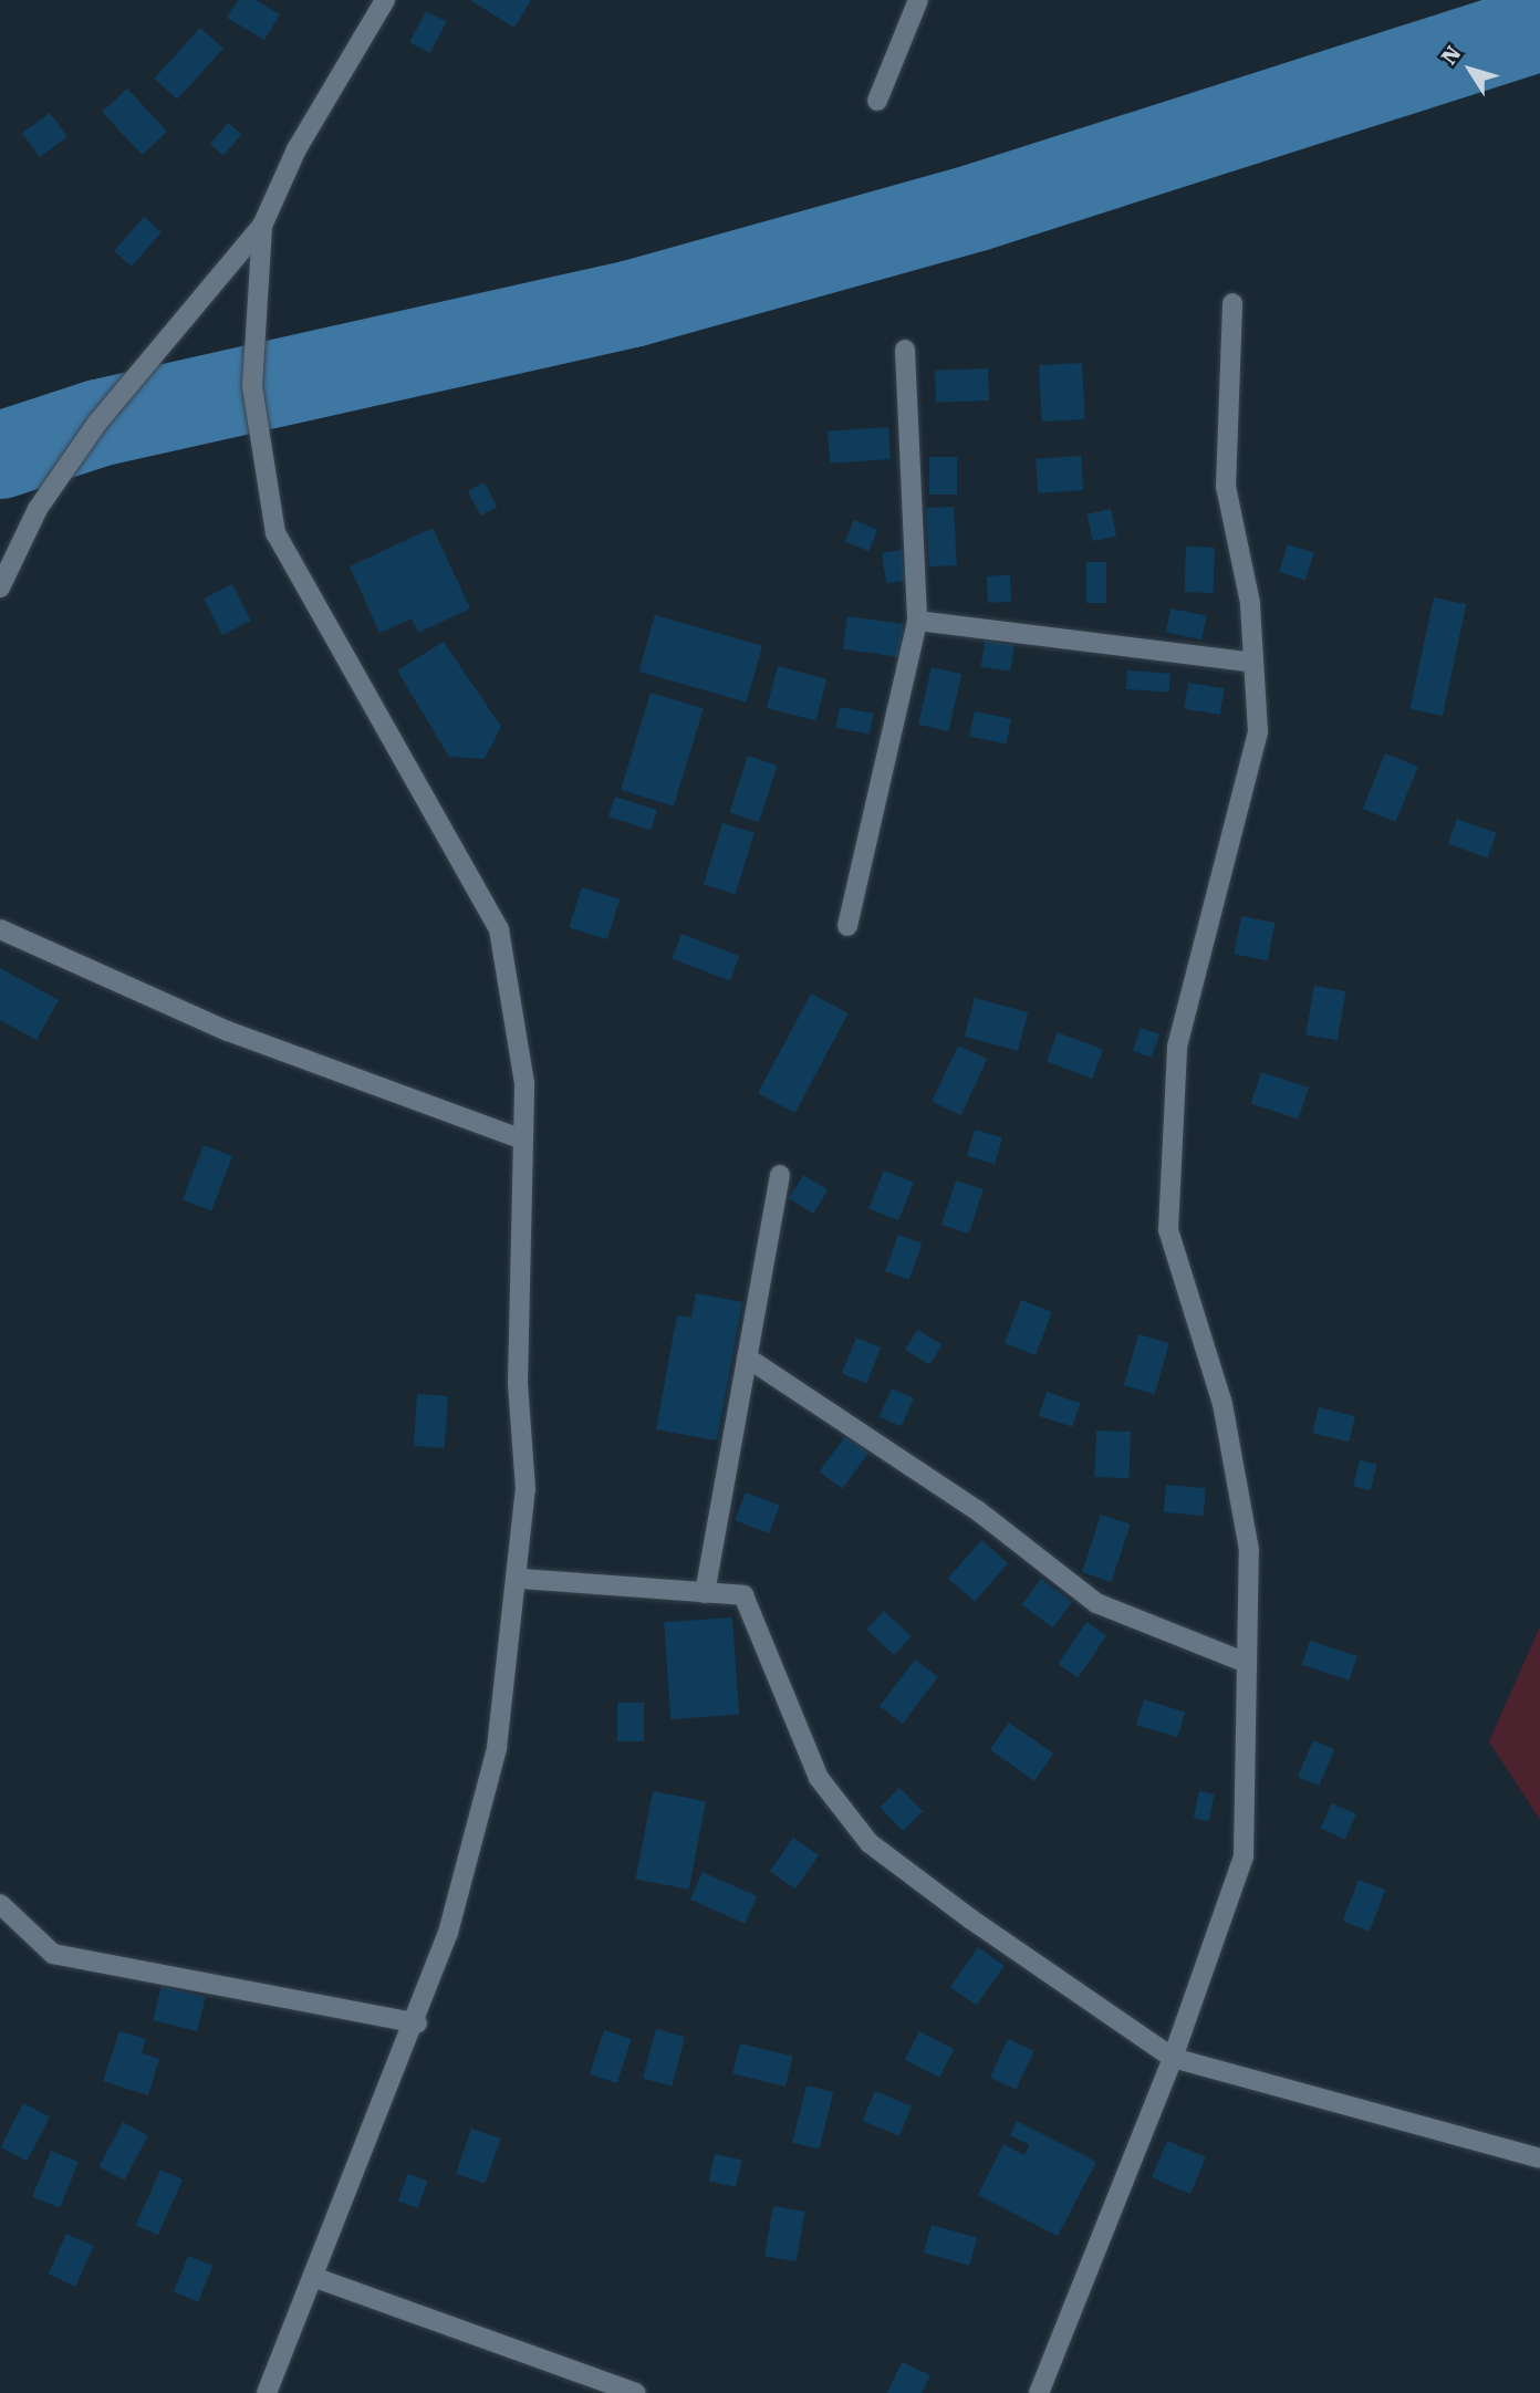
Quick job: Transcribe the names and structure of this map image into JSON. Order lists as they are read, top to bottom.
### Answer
{
  "north": "top left"
}
